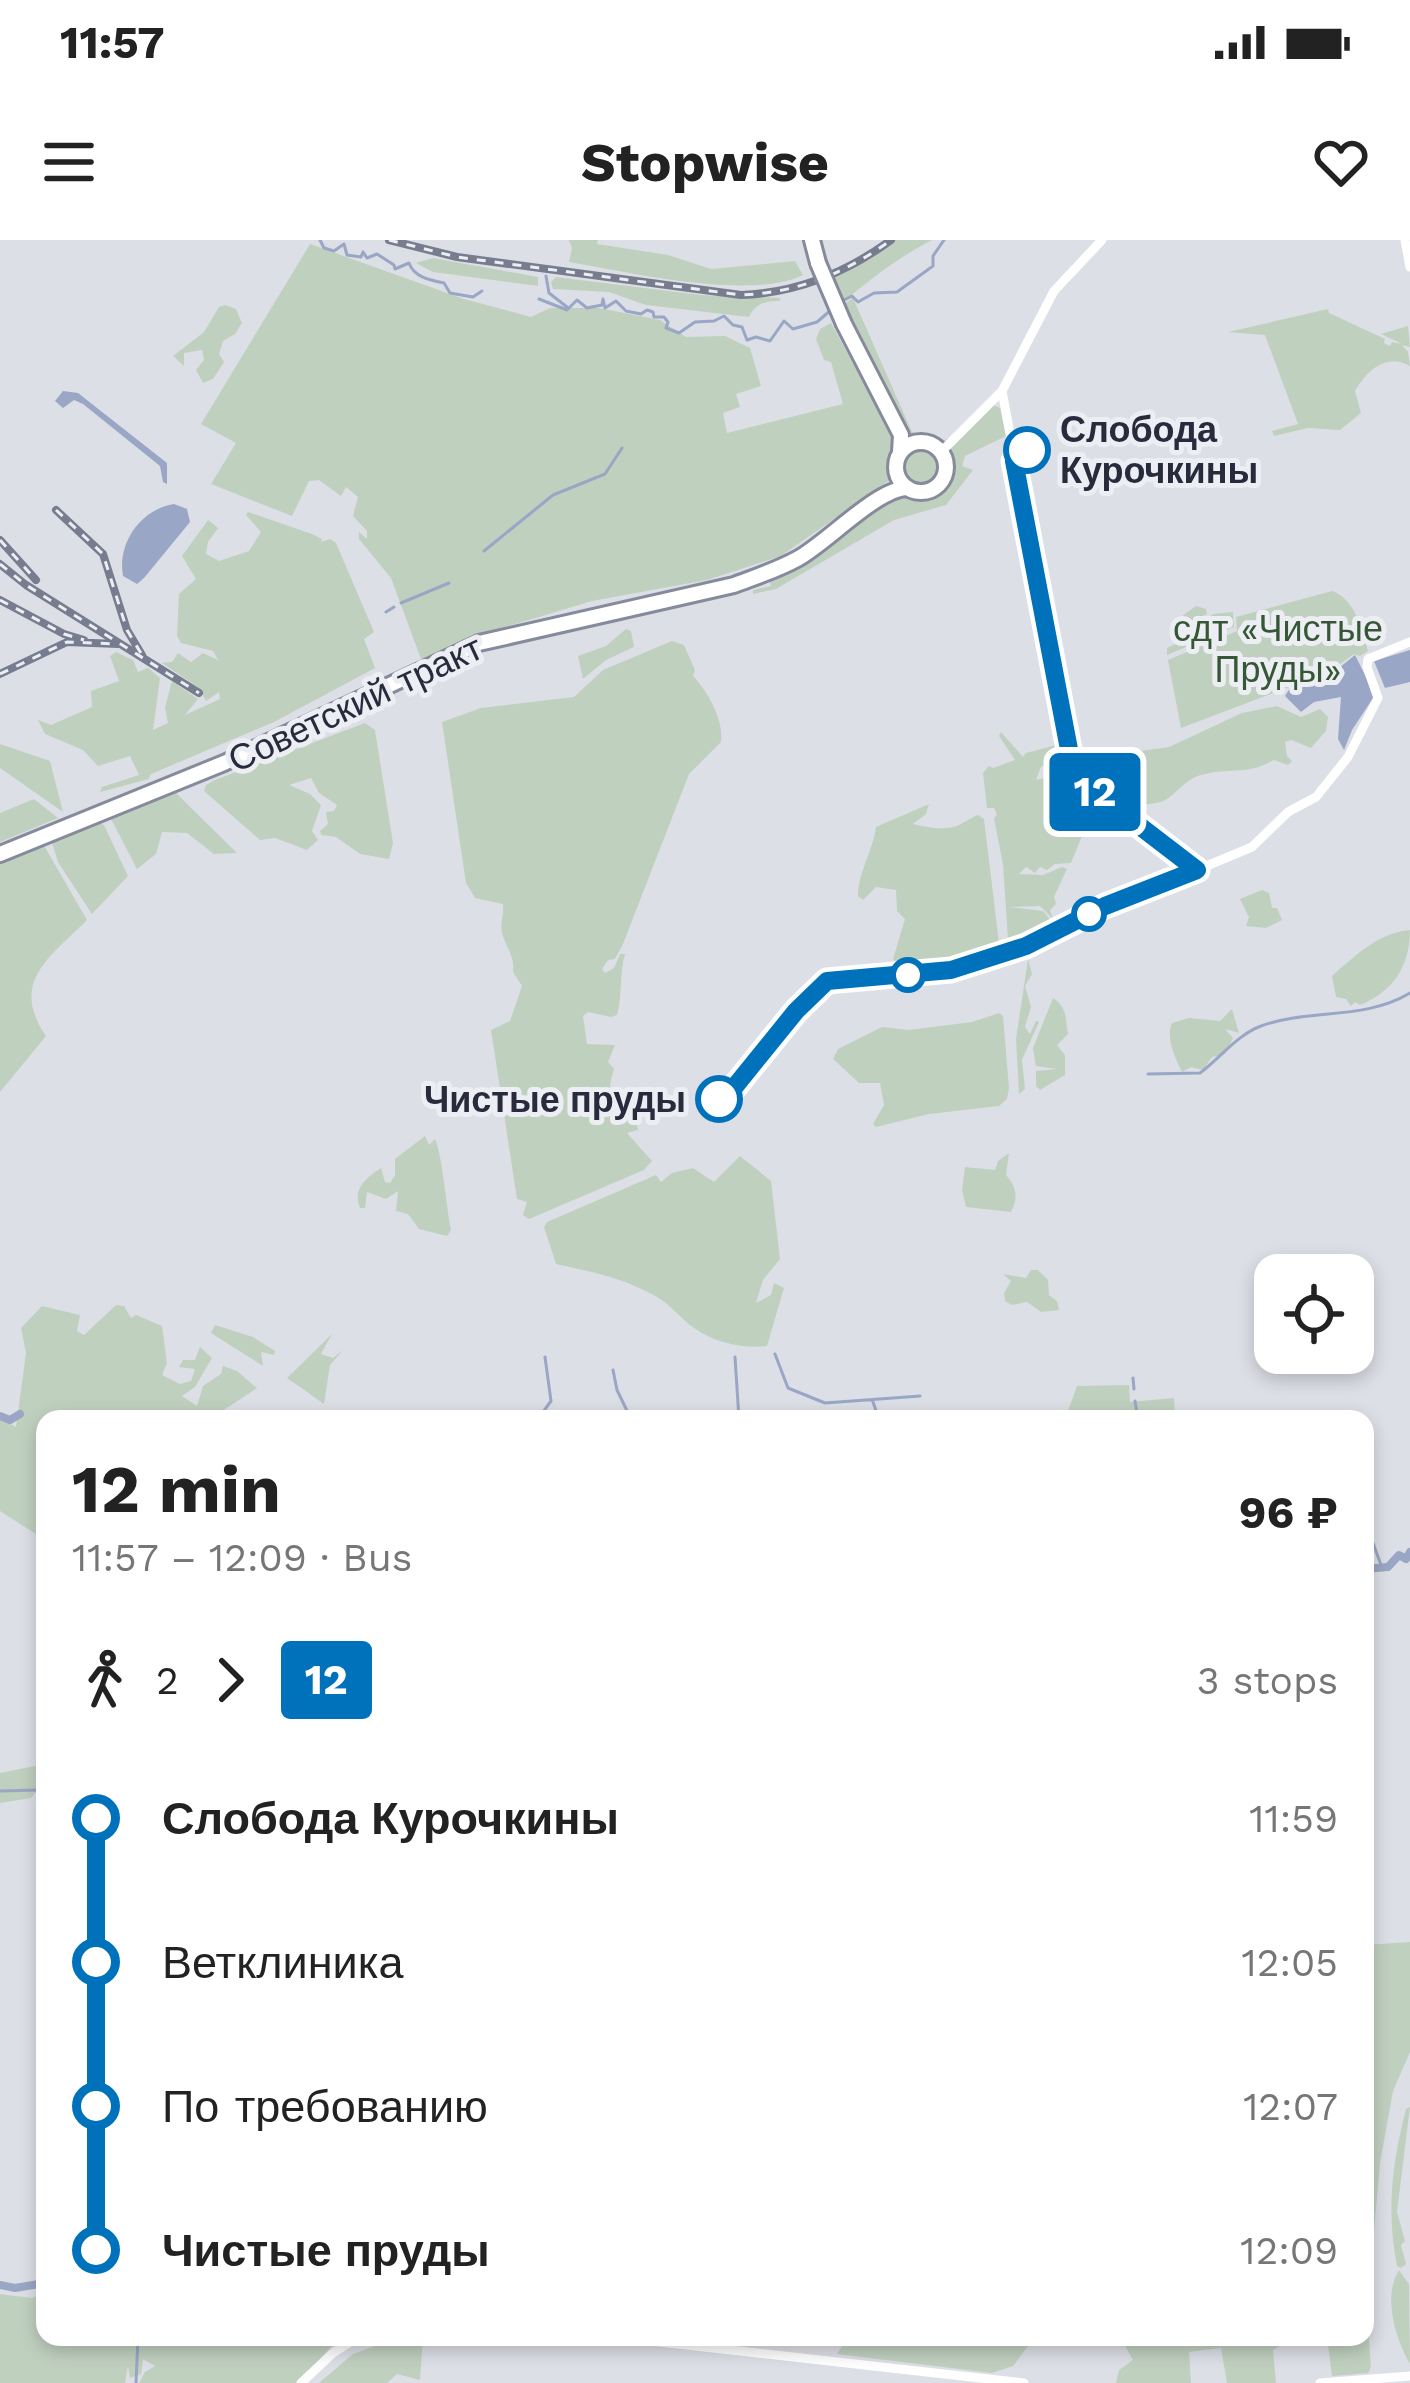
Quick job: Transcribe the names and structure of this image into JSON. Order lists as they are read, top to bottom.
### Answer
{
  "streets": {
    "highway": ["Советский тракт"]
  },
  "parks": ["сдт «Чистые Пруды»"],
  "places": ["Слобода Курочкины", "Чистые пруды"],
  "lines": ["bus line 12"],
  "page": {
    "status": "11:57",
    "header": "Stopwise",
    "on_map": "12",
    "heading": ["12 min", "11:57 – 12:09 · Bus", "96 ₽"],
    "legs": ["2", "12", "3 stops"],
    "list": [
      {
        "name": "Слобода Курочкины",
        "value": "11:59"
      },
      {
        "name": "Ветклиника",
        "value": "12:05"
      },
      {
        "name": "По требованию",
        "value": "12:07"
      },
      {
        "name": "Чистые пруды",
        "value": "12:09"
      }
    ]
  }
}
